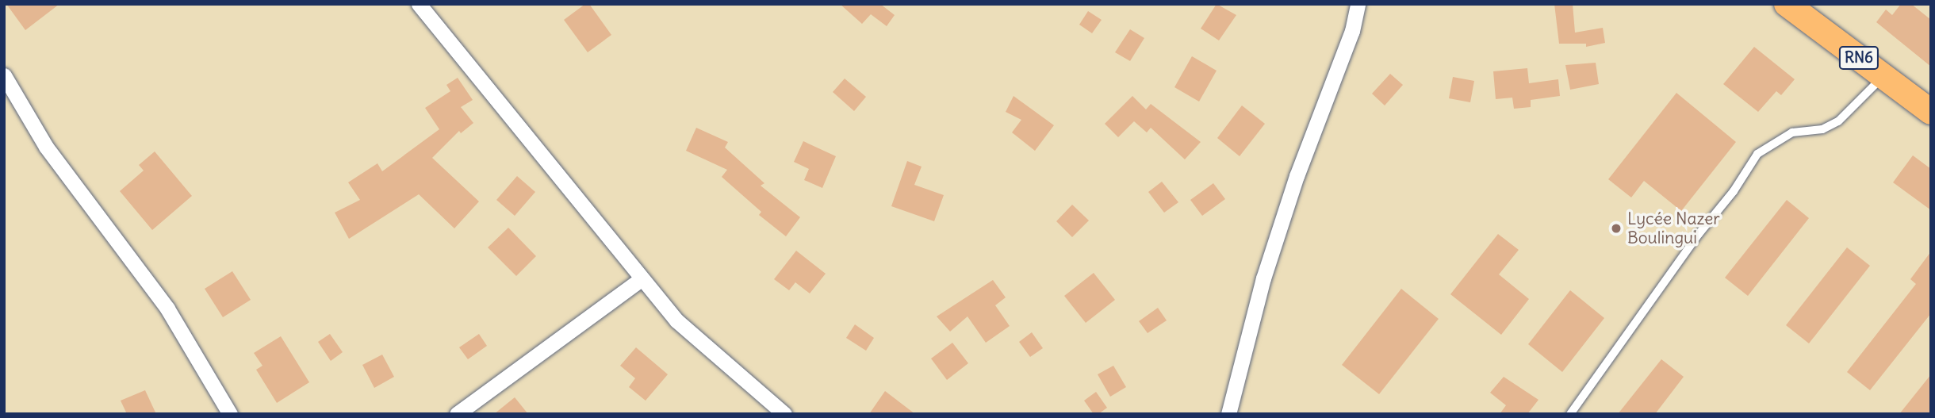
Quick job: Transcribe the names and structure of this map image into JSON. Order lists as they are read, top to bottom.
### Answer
{
  "streets": {
    "highway": ["RN6"]
  },
  "places": ["Lycée Nazer Boulingui"]
}
